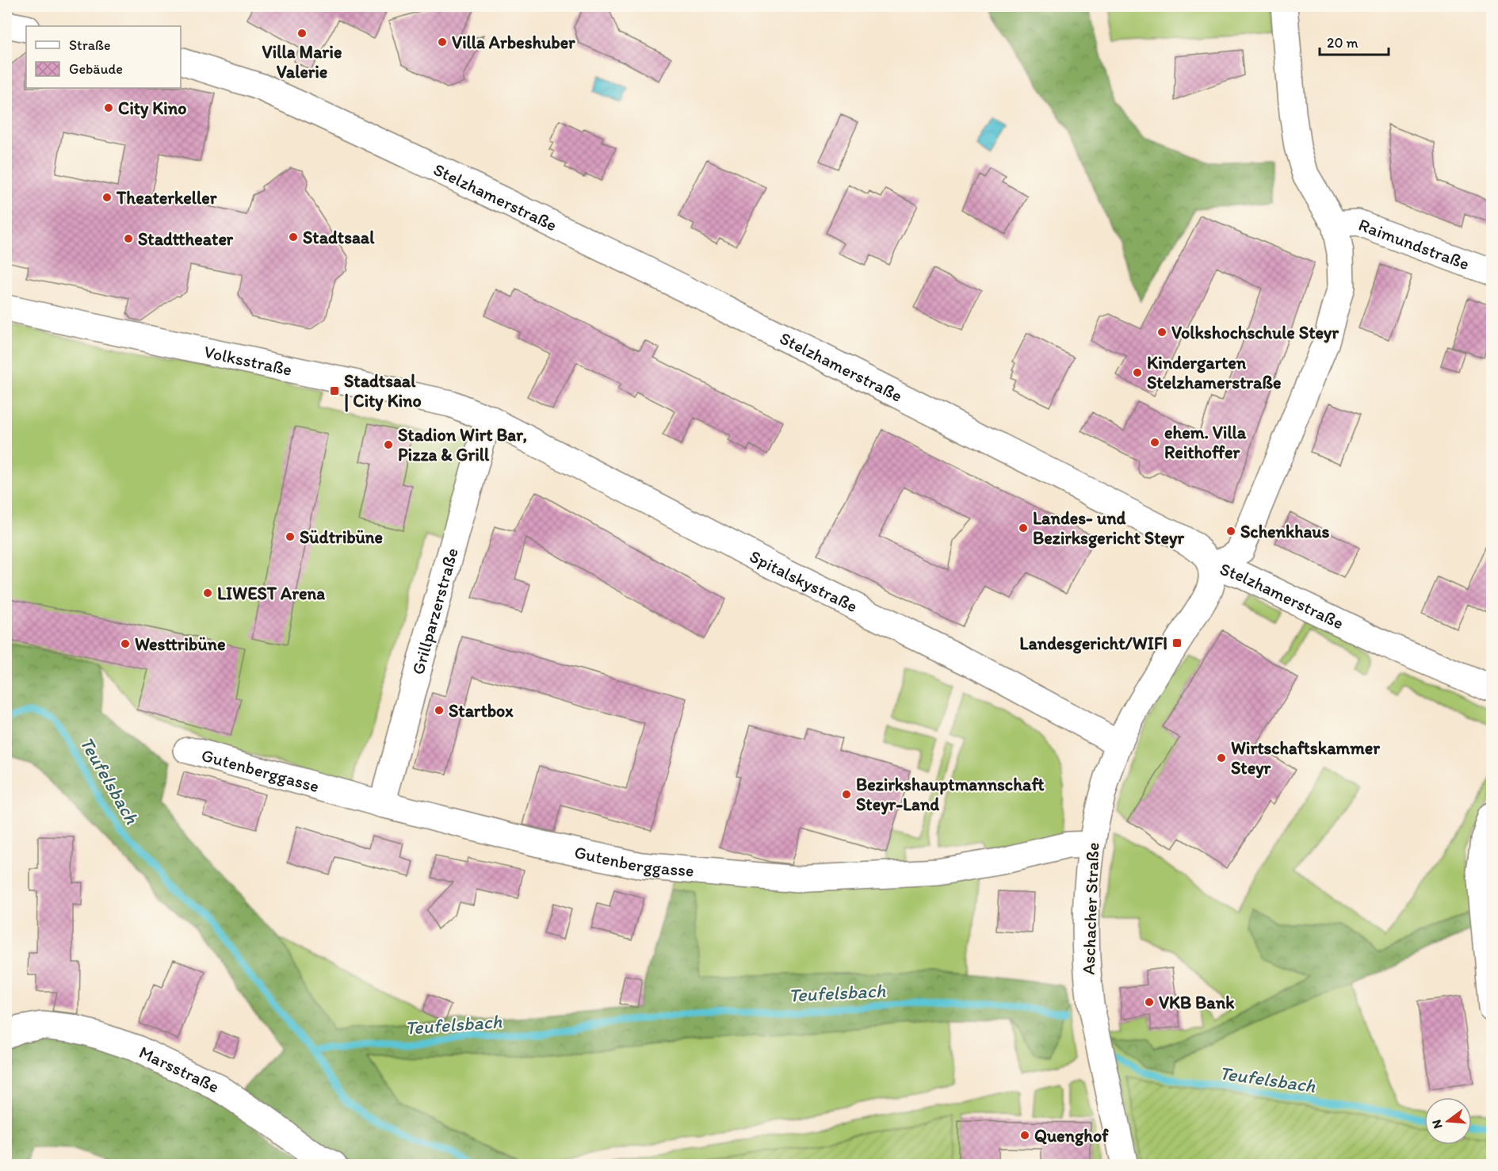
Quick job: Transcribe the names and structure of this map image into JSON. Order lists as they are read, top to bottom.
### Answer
{
  "streets": {
    "street": [
      "Stelzhamerstraße",
      "Raimundstraße",
      "Volksstraße",
      "Spitalskystraße",
      "Grillparzerstraße",
      "Gutenberggasse",
      "Aschacher Straße",
      "Marsstraße"
    ]
  },
  "crossings": [
    ["Stelzhamerstraße", "Aschacher Straße"],
    ["Volksstraße", "Spitalskystraße"],
    ["Volksstraße", "Grillparzerstraße"],
    ["Spitalskystraße", "Grillparzerstraße"],
    ["Spitalskystraße", "Aschacher Straße"],
    ["Grillparzerstraße", "Gutenberggasse"],
    ["Gutenberggasse", "Aschacher Straße"]
  ],
  "water": ["Teufelsbach"],
  "places": {
    "other": [
      "Villa Marie Valerie",
      "Villa Arbeshuber",
      "City Kino",
      "Theaterkeller",
      "Stadtsaal",
      "Stadttheater",
      "Volkshochschule Steyr",
      "Kindergarten Stelzhamerstraße",
      "ehem. Villa Reithoffer",
      "Stadion Wirt Bar, Pizza & Grill",
      "Landes- und Bezirksgericht Steyr",
      "Schenkhaus",
      "Südtribüne",
      "LIWEST Arena",
      "Westtribüne",
      "Startbox",
      "Wirtschaftskammer Steyr",
      "Bezirkshauptmannschaft Steyr-Land",
      "VKB Bank",
      "Quenghof"
    ],
    "transit": ["Stadtsaal | City Kino", "Landesgericht/WIFI"]
  },
  "legend": ["Straße", "Gebäude"],
  "scale_bar": "20 m",
  "north": "left"
}
